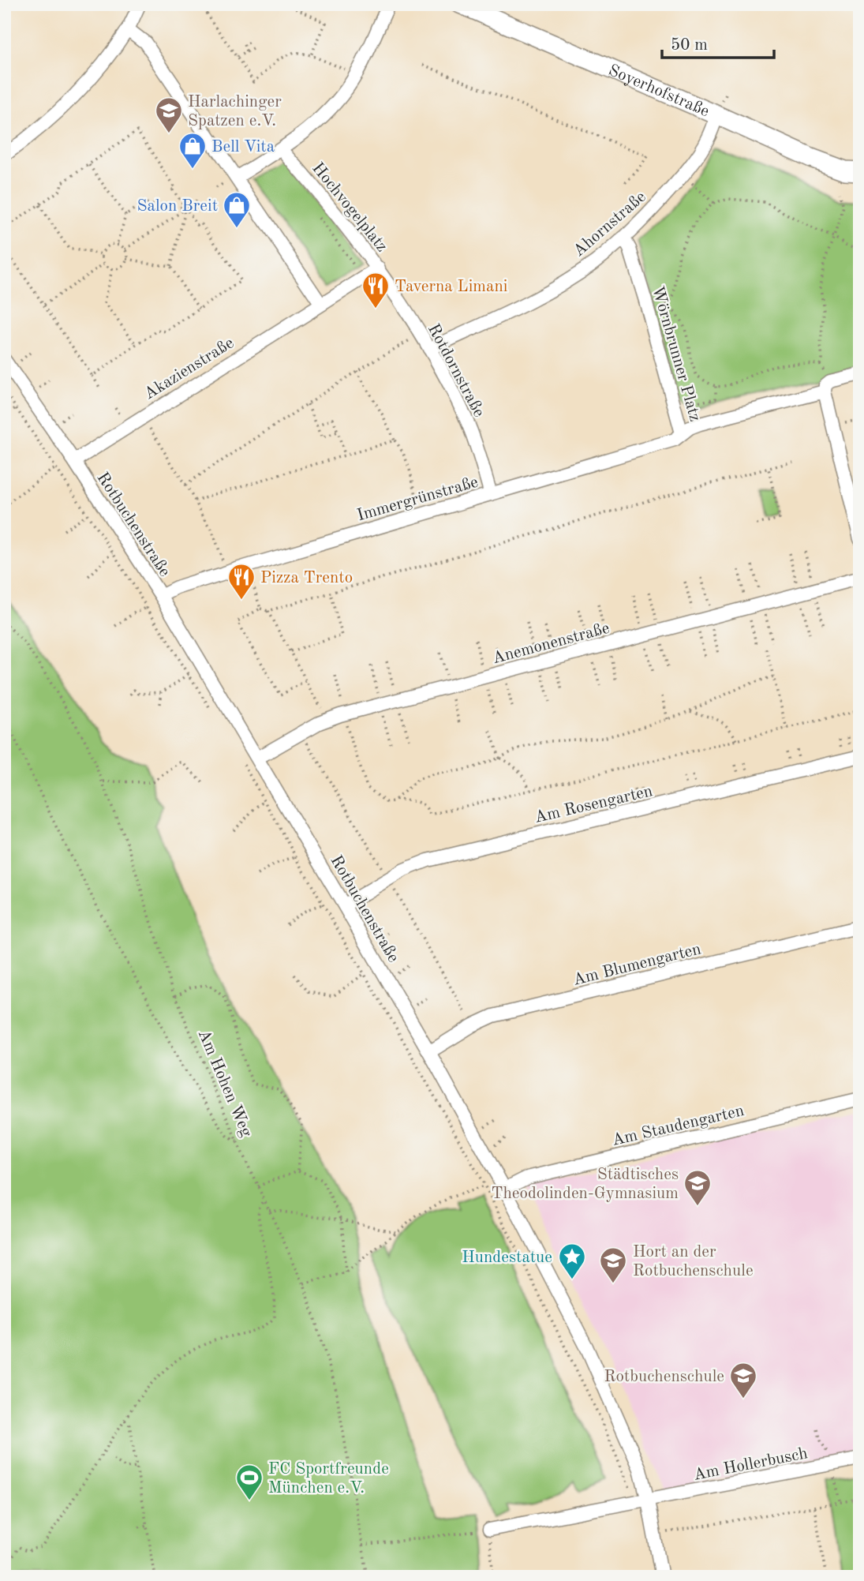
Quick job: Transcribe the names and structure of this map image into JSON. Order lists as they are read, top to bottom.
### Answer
{
  "streets": {
    "main road": ["Soyerhofstraße"],
    "street": [
      "Hochvogelplatz",
      "Ahornstraße",
      "Wörnbrunner Platz",
      "Akazienstraße",
      "Rotdornstraße",
      "Immergrünstraße",
      "Rotbuchenstraße",
      "Anemonenstraße",
      "Am Rosengarten",
      "Am Blumengarten",
      "Am Staudengarten",
      "Am Hollerbusch"
    ],
    "path": ["Am Hohen Weg"]
  },
  "crossings": [
    ["Soyerhofstraße", "Ahornstraße"],
    ["Hochvogelplatz", "Akazienstraße"],
    ["Hochvogelplatz", "Rotdornstraße"],
    ["Ahornstraße", "Wörnbrunner Platz"],
    ["Ahornstraße", "Rotdornstraße"],
    ["Wörnbrunner Platz", "Immergrünstraße"],
    ["Akazienstraße", "Rotbuchenstraße"],
    ["Rotdornstraße", "Immergrünstraße"],
    ["Immergrünstraße", "Rotbuchenstraße"],
    ["Rotbuchenstraße", "Anemonenstraße"],
    ["Rotbuchenstraße", "Am Rosengarten"],
    ["Rotbuchenstraße", "Am Blumengarten"],
    ["Rotbuchenstraße", "Am Staudengarten"],
    ["Rotbuchenstraße", "Am Hollerbusch"]
  ],
  "places": {
    "school or university": [
      "Harlachinger Spatzen e.V.",
      "Städtisches Theodolinden-Gymnasium",
      "Hort an der Rotbuchenschule",
      "Rotbuchenschule"
    ],
    "shop": ["Bell Vita", "Salon Breit"],
    "restaurant": ["Taverna Limani", "Pizza Trento"],
    "place": ["Hundestatue"],
    "sports": ["FC Sportfreunde München e.V."]
  },
  "scale_bar": "50 m"
}
